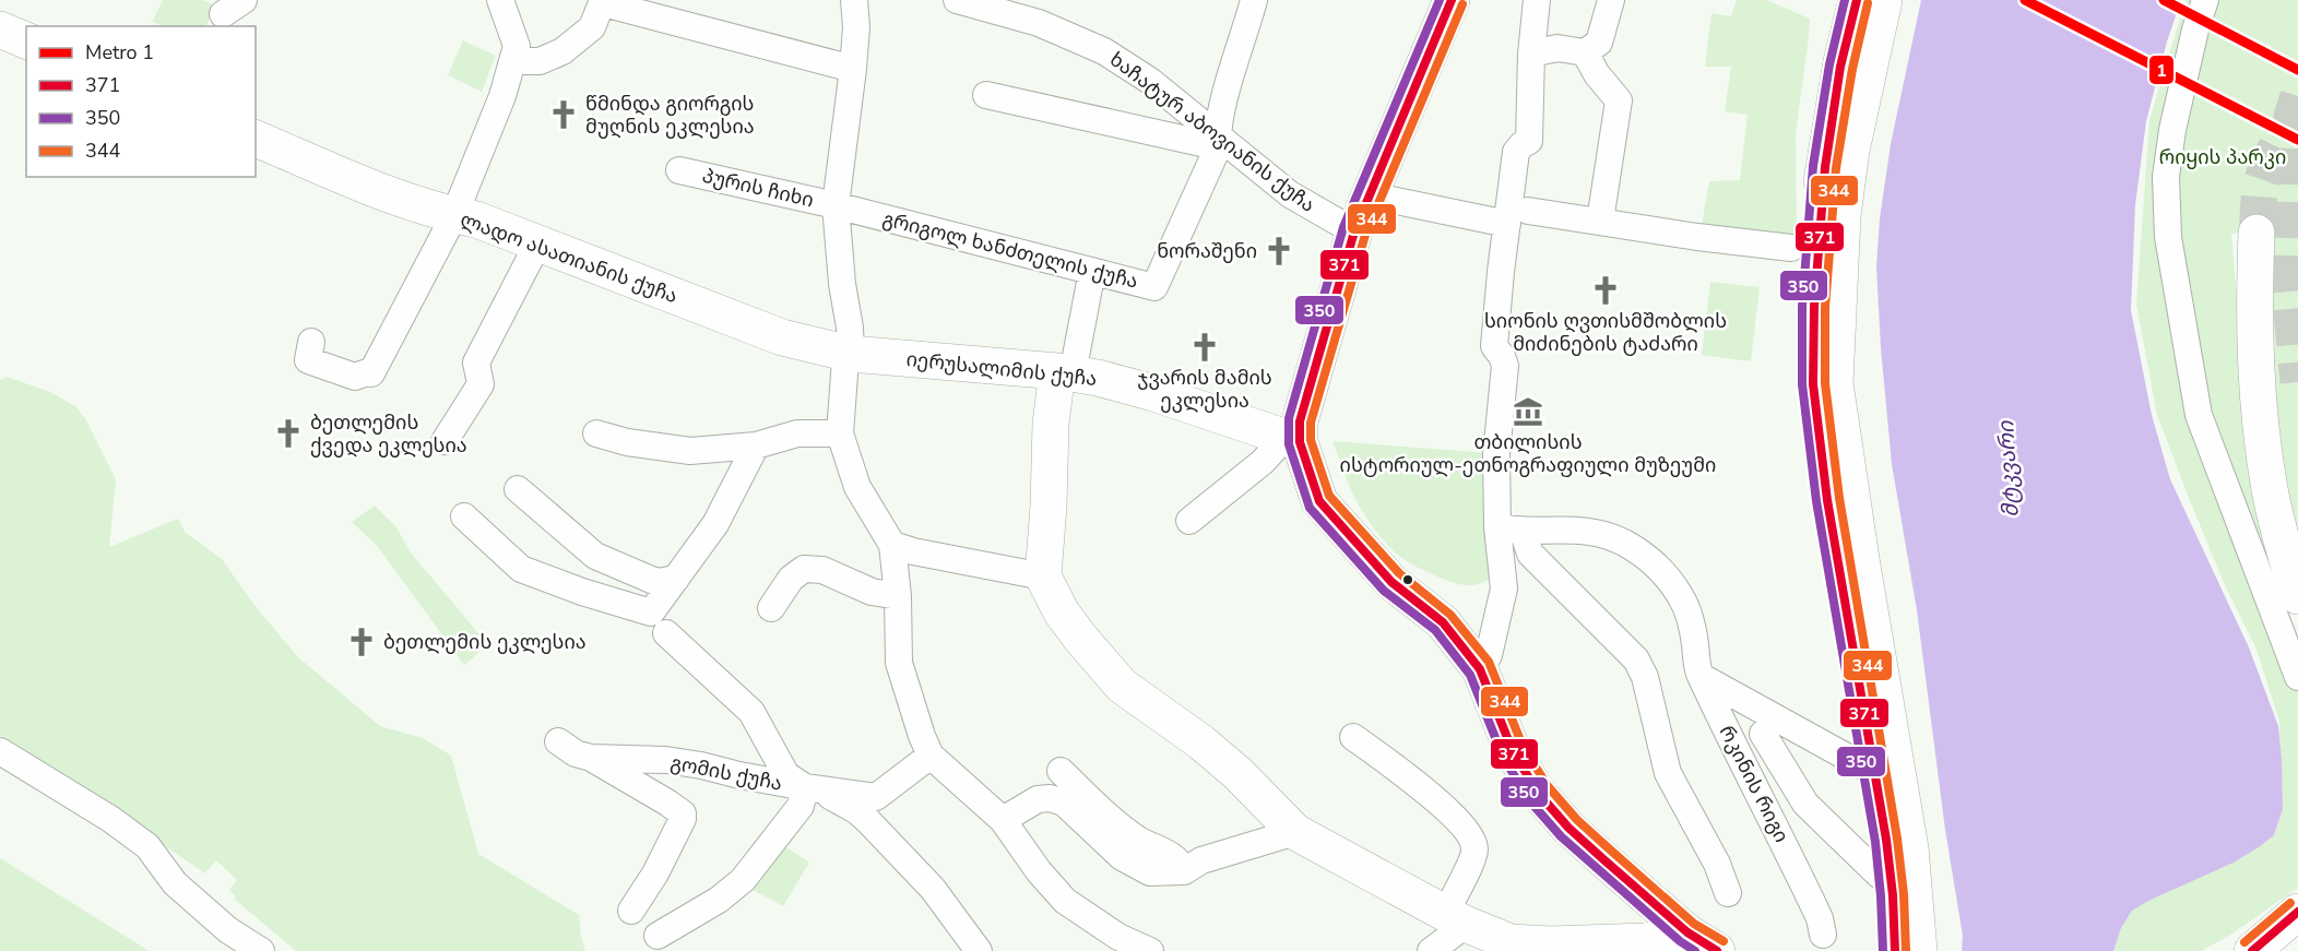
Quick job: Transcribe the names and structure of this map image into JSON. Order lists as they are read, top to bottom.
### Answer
{
  "streets": {
    "main road": ["ლადო ასათიანის ქუჩა", "იერუსალიმის ქუჩა"],
    "street": [
      "ხაჩატურ აბოვიანის ქუჩა",
      "პურის ჩიხი",
      "გრიგოლ ხანძთელის ქუჩა",
      "გომის ქუჩა",
      "რკინის რიგი"
    ]
  },
  "crossings": [
    ["ხაჩატურ აბოვიანის ქუჩა", "გრიგოლ ხანძთელის ქუჩა"],
    ["პურის ჩიხი", "გრიგოლ ხანძთელის ქუჩა"],
    ["ლადო ასათიანის ქუჩა", "იერუსალიმის ქუჩა"]
  ],
  "water": ["მტკვარი"],
  "parks": ["რიყის პარკი"],
  "places": {
    "church": [
      "წმინდა გიორგის მუღნის ეკლესია",
      "ნორაშენი",
      "სიონის ღვთისმშობლის მიძინების ტაძარი",
      "ჯვარის მამის ეკლესია",
      "ბეთლემის ქვედა ეკლესია",
      "ბეთლემის ეკლესია"
    ],
    "museum": ["თბილისის ისტორიულ-ეთნოგრაფიული მუზეუმი"]
  },
  "lines": [
    "metro line 1",
    "transit line 371",
    "transit line 350",
    "transit line 344"
  ],
  "legend": [
    "Metro 1",
    "371",
    "350",
    "344"
  ]
}
